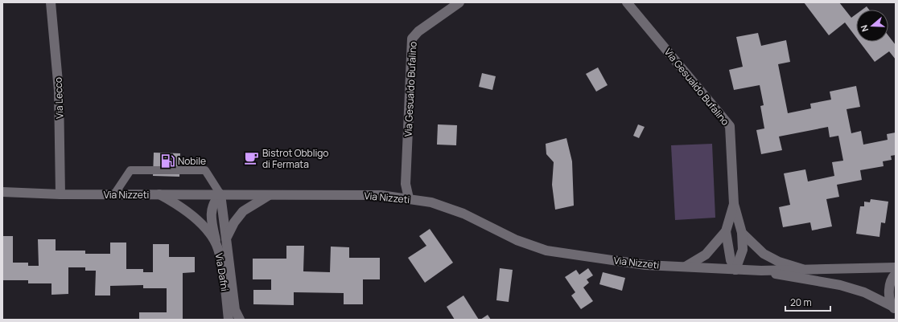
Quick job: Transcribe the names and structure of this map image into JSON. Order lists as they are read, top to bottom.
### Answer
{
  "streets": {
    "street": [
      "Via Gesualdo Bufalino",
      "Via Lecco",
      "Via Nizzeti",
      "Via Dafni"
    ]
  },
  "crossings": [
    ["Via Gesualdo Bufalino", "Via Nizzeti"],
    ["Via Lecco", "Via Nizzeti"],
    ["Via Nizzeti", "Via Dafni"]
  ],
  "places": {
    "cafe": ["Bistrot Obbligo di Fermata"],
    "fuel station": ["Nobile"]
  },
  "scale_bar": "20 m",
  "north": "left"
}
